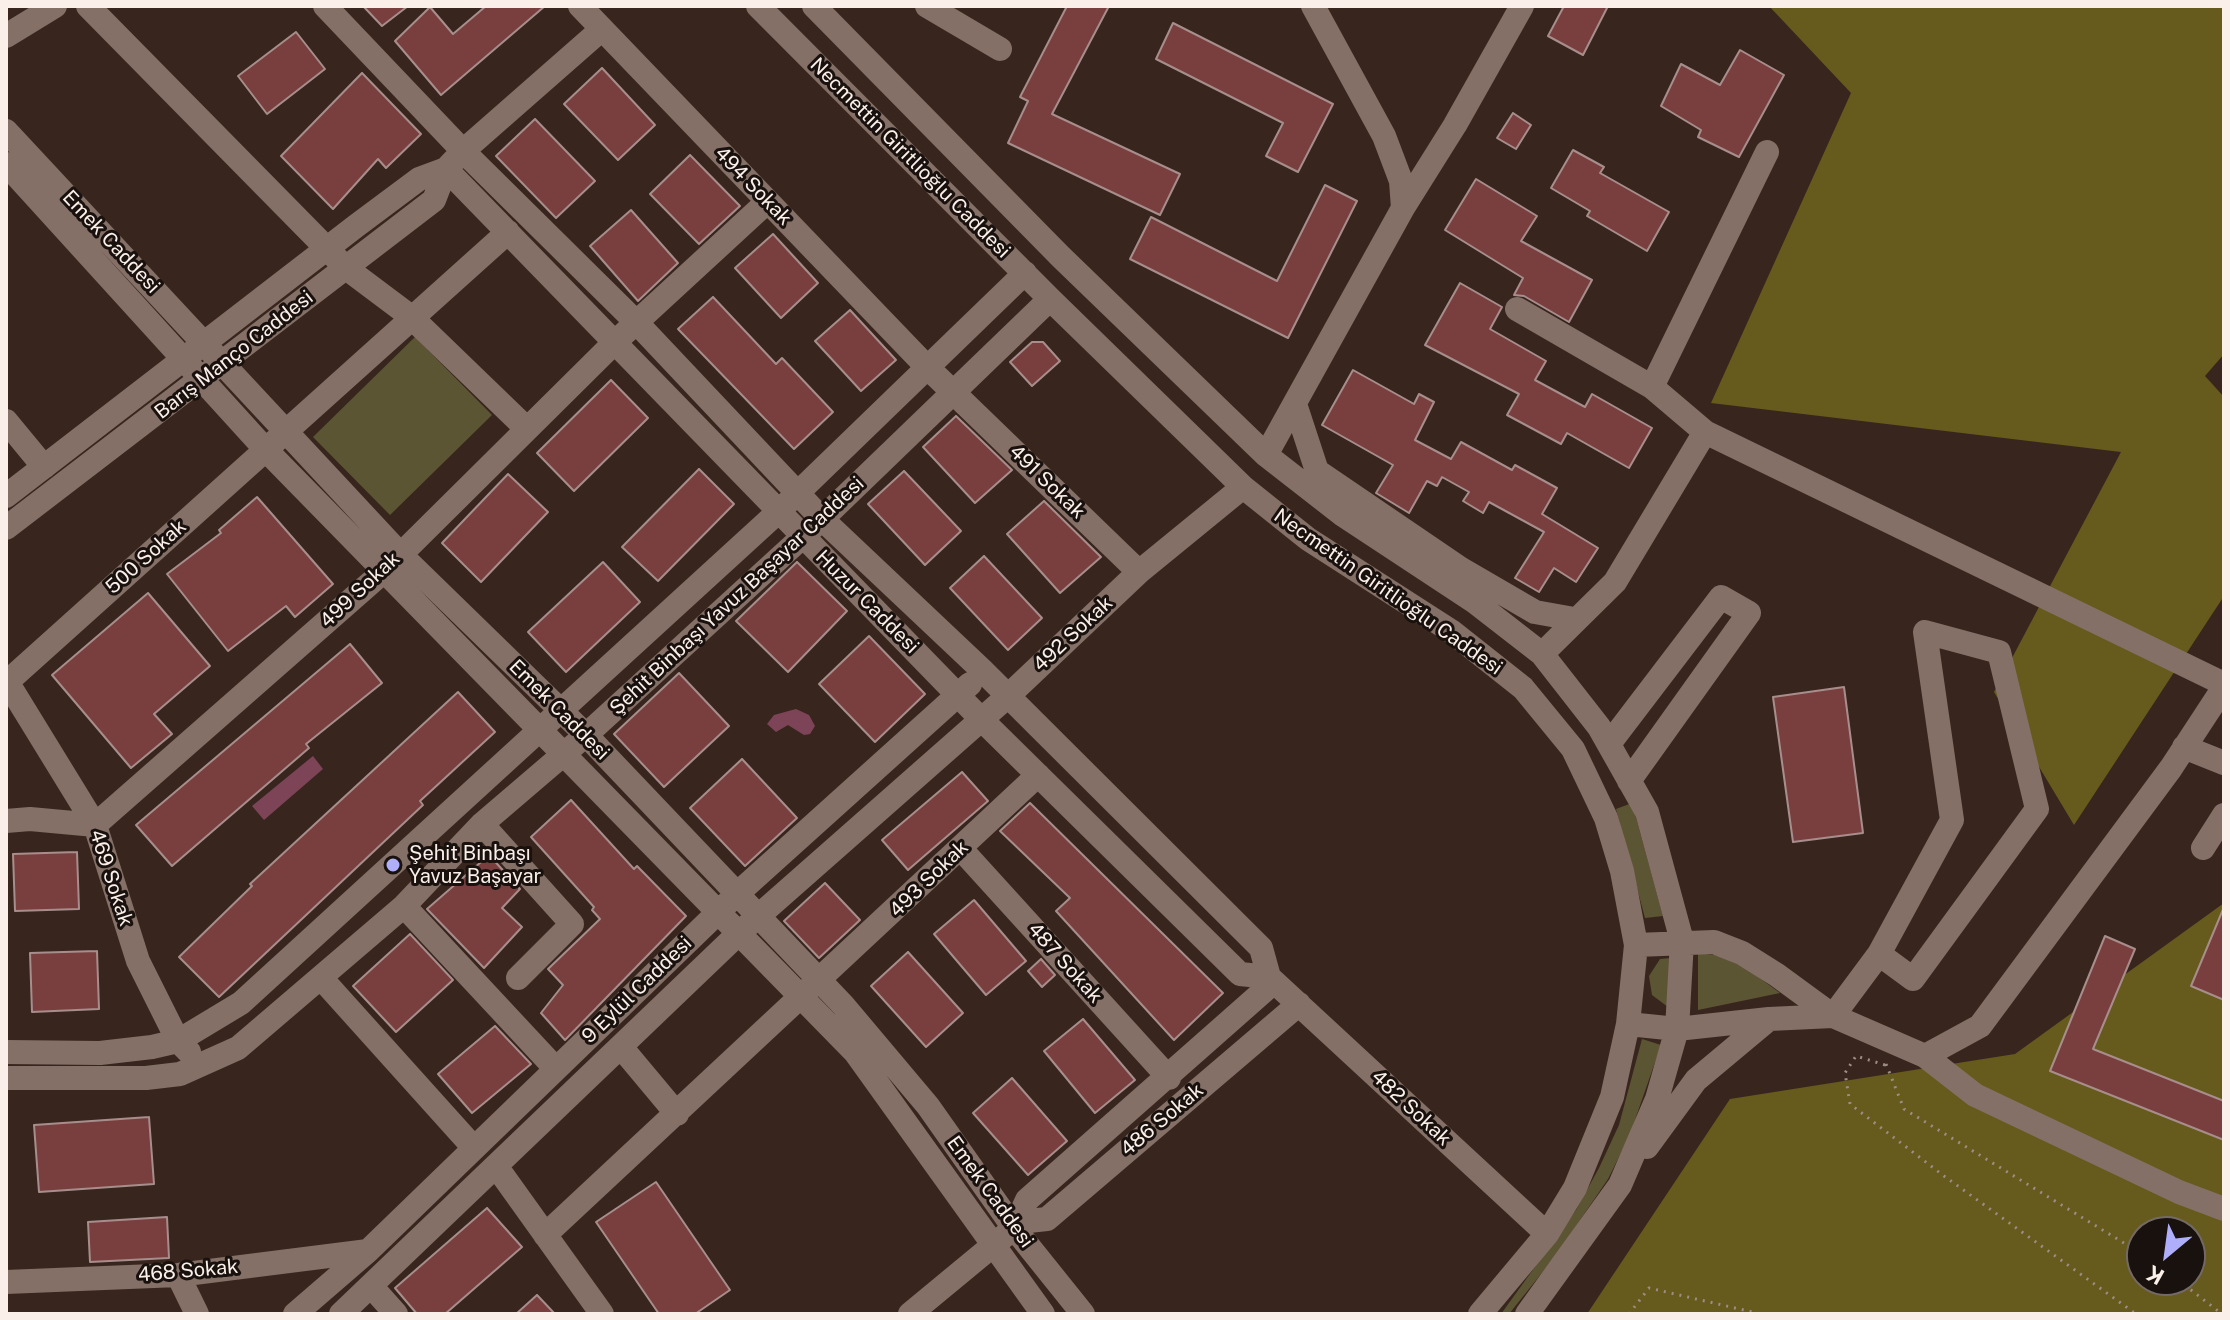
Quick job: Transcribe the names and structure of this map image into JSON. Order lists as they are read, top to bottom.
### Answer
{
  "streets": {
    "street": [
      "Necmettin Giritlioğlu Caddesi",
      "494 Sokak",
      "Emek Caddesi",
      "Barış Manço Caddesi",
      "491 Sokak",
      "500 Sokak",
      "499 Sokak",
      "Şehit Binbaşı Yavuz Başayar Caddesi",
      "Huzur Caddesi",
      "492 Sokak",
      "469 Sokak",
      "493 Sokak",
      "487 Sokak",
      "9 Eylül Caddesi",
      "482 Sokak",
      "486 Sokak",
      "468 Sokak"
    ]
  },
  "crossings": [
    ["Necmettin Giritlioğlu Caddesi", "Şehit Binbaşı Yavuz Başayar Caddesi"],
    ["Necmettin Giritlioğlu Caddesi", "492 Sokak"],
    ["Necmettin Giritlioğlu Caddesi", "482 Sokak"],
    ["494 Sokak", "Barış Manço Caddesi"],
    ["494 Sokak", "491 Sokak"],
    ["494 Sokak", "499 Sokak"],
    ["494 Sokak", "Şehit Binbaşı Yavuz Başayar Caddesi"],
    ["Emek Caddesi", "Barış Manço Caddesi"],
    ["Emek Caddesi", "500 Sokak"],
    ["Emek Caddesi", "499 Sokak"],
    ["Emek Caddesi", "Şehit Binbaşı Yavuz Başayar Caddesi"],
    ["Emek Caddesi", "493 Sokak"],
    ["Emek Caddesi", "9 Eylül Caddesi"],
    ["Emek Caddesi", "486 Sokak"],
    ["Barış Manço Caddesi", "Huzur Caddesi"],
    ["491 Sokak", "Şehit Binbaşı Yavuz Başayar Caddesi"],
    ["491 Sokak", "492 Sokak"],
    ["500 Sokak", "Huzur Caddesi"],
    ["500 Sokak", "469 Sokak"],
    ["499 Sokak", "Huzur Caddesi"],
    ["499 Sokak", "469 Sokak"],
    ["Şehit Binbaşı Yavuz Başayar Caddesi", "Huzur Caddesi"],
    ["Şehit Binbaşı Yavuz Başayar Caddesi", "469 Sokak"],
    ["Huzur Caddesi", "492 Sokak"],
    ["Huzur Caddesi", "493 Sokak"],
    ["Huzur Caddesi", "9 Eylül Caddesi"],
    ["Huzur Caddesi", "482 Sokak"],
    ["Huzur Caddesi", "486 Sokak"],
    ["492 Sokak", "9 Eylül Caddesi"],
    ["493 Sokak", "487 Sokak"],
    ["487 Sokak", "486 Sokak"],
    ["9 Eylül Caddesi", "468 Sokak"],
    ["482 Sokak", "486 Sokak"]
  ],
  "places": ["Şehit Binbaşı Yavuz Başayar"],
  "north": "bottom left"
}
